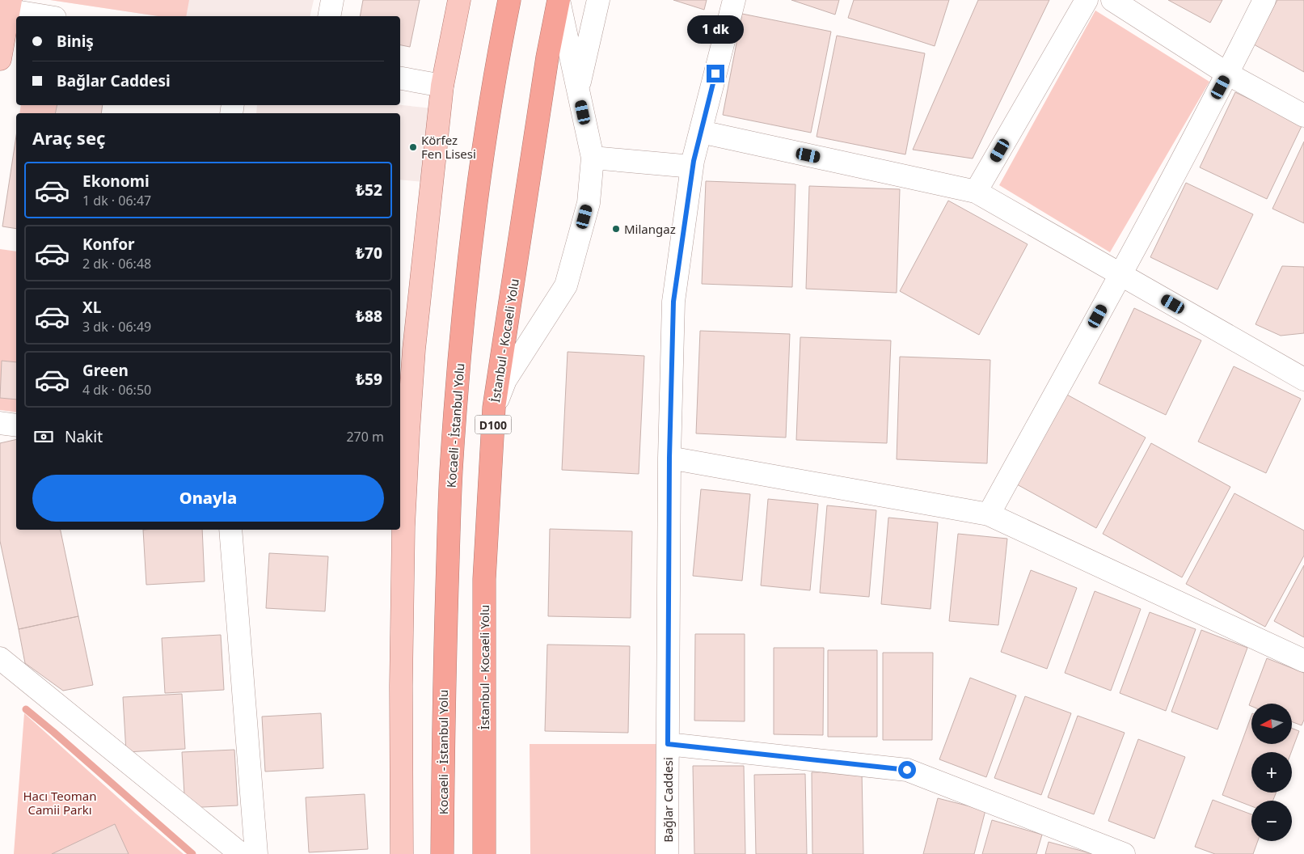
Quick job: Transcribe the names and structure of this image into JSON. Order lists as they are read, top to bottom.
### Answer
{
  "streets": {
    "highway": ["İstanbul - Kocaeli Yolu", "D100", "Kocaeli - İstanbul Yolu"],
    "street": ["Bağlar Caddesi"]
  },
  "parks": ["Hacı Teoman Camii Parkı"],
  "places": ["Körfez Fen Lisesi", "Milangaz"],
  "north": "left",
  "page": {
    "bubble": "1 dk",
    "banner": ["Biniş", "Bağlar Caddesi"],
    "heading": "Araç seç",
    "list": [
      {
        "name": "Ekonomi",
        "note": "1 dk · 06:47",
        "value": "₺52"
      },
      {
        "name": "Konfor",
        "note": "2 dk · 06:48",
        "value": "₺70"
      },
      {
        "name": "XL",
        "note": "3 dk · 06:49",
        "value": "₺88"
      },
      {
        "name": "Green",
        "note": "4 dk · 06:50",
        "value": "₺59"
      }
    ],
    "pay": ["Nakit", "270 m"],
    "buttons": "Onayla",
    "map_buttons": ["+", "−"]
  }
}
